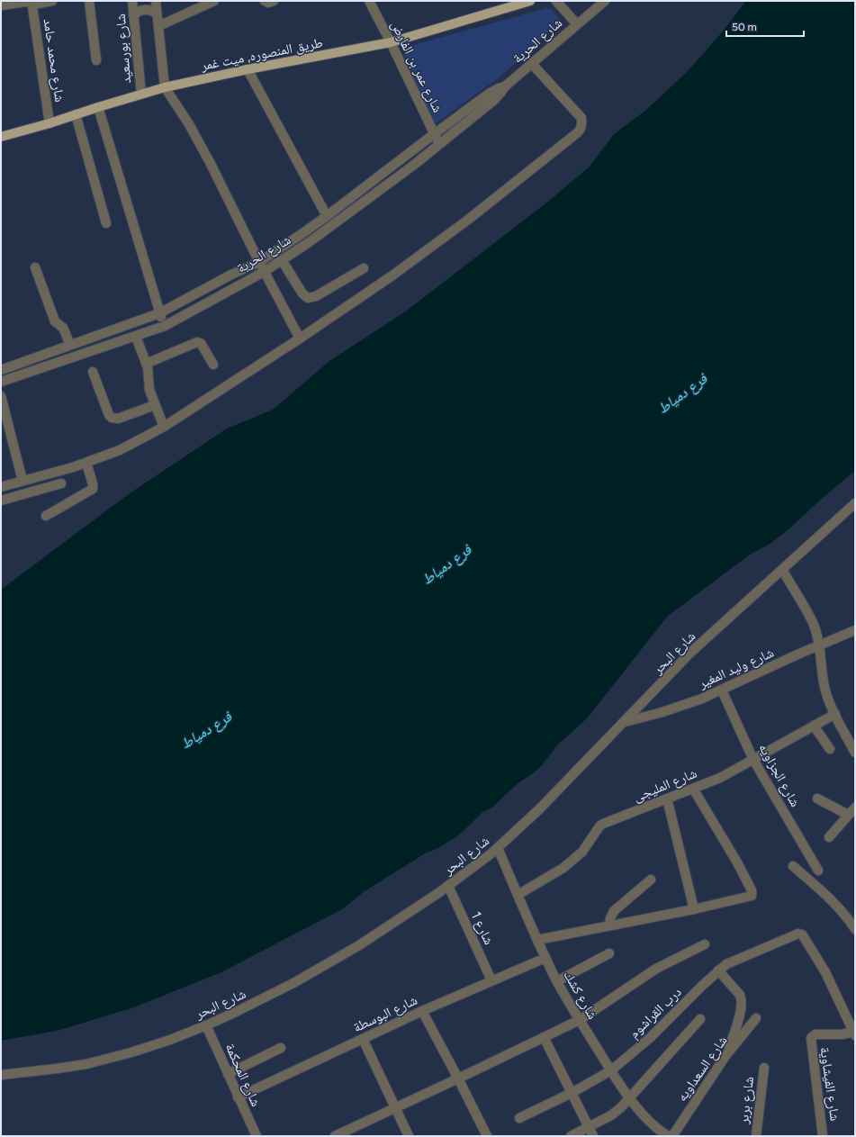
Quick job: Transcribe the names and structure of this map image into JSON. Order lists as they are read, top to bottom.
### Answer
{
  "streets": {
    "main road": ["طريق المنصوره, ميت غمر"],
    "street": [
      "شارع الحرية",
      "شارع بورسعيد",
      "شارع محمد حامد",
      "شارع عمر بن الفارض",
      "شارع البحر",
      "شارع وليد المغير",
      "شارع الجزاويه",
      "شارع المليجى",
      "شارع 1",
      "شارع كشك",
      "درب القراشوم",
      "شارع البوسطة",
      "شارع السعداويه",
      "شارع المحكمة",
      "شارع الفيشاوية",
      "شارع بربر"
    ]
  },
  "crossings": [
    ["شارع الحرية", "شارع عمر بن الفارض"],
    ["شارع بورسعيد", "طريق المنصوره, ميت غمر"],
    ["طريق المنصوره, ميت غمر", "شارع محمد حامد"],
    ["طريق المنصوره, ميت غمر", "شارع عمر بن الفارض"],
    ["شارع البحر", "شارع وليد المغير"],
    ["شارع البحر", "شارع 1"],
    ["شارع البحر", "شارع كشك"],
    ["شارع البحر", "شارع المحكمة"],
    ["شارع وليد المغير", "شارع الجزاويه"],
    ["شارع الجزاويه", "شارع المليجى"],
    ["شارع المليجى", "شارع كشك"],
    ["شارع 1", "شارع البوسطة"],
    ["شارع كشك", "درب القراشوم"],
    ["شارع كشك", "شارع البوسطة"],
    ["درب القراشوم", "شارع الفيشاوية"],
    ["شارع البوسطة", "شارع المحكمة"]
  ],
  "water": ["فرع دمياط"],
  "scale_bar": "50 m"
}
